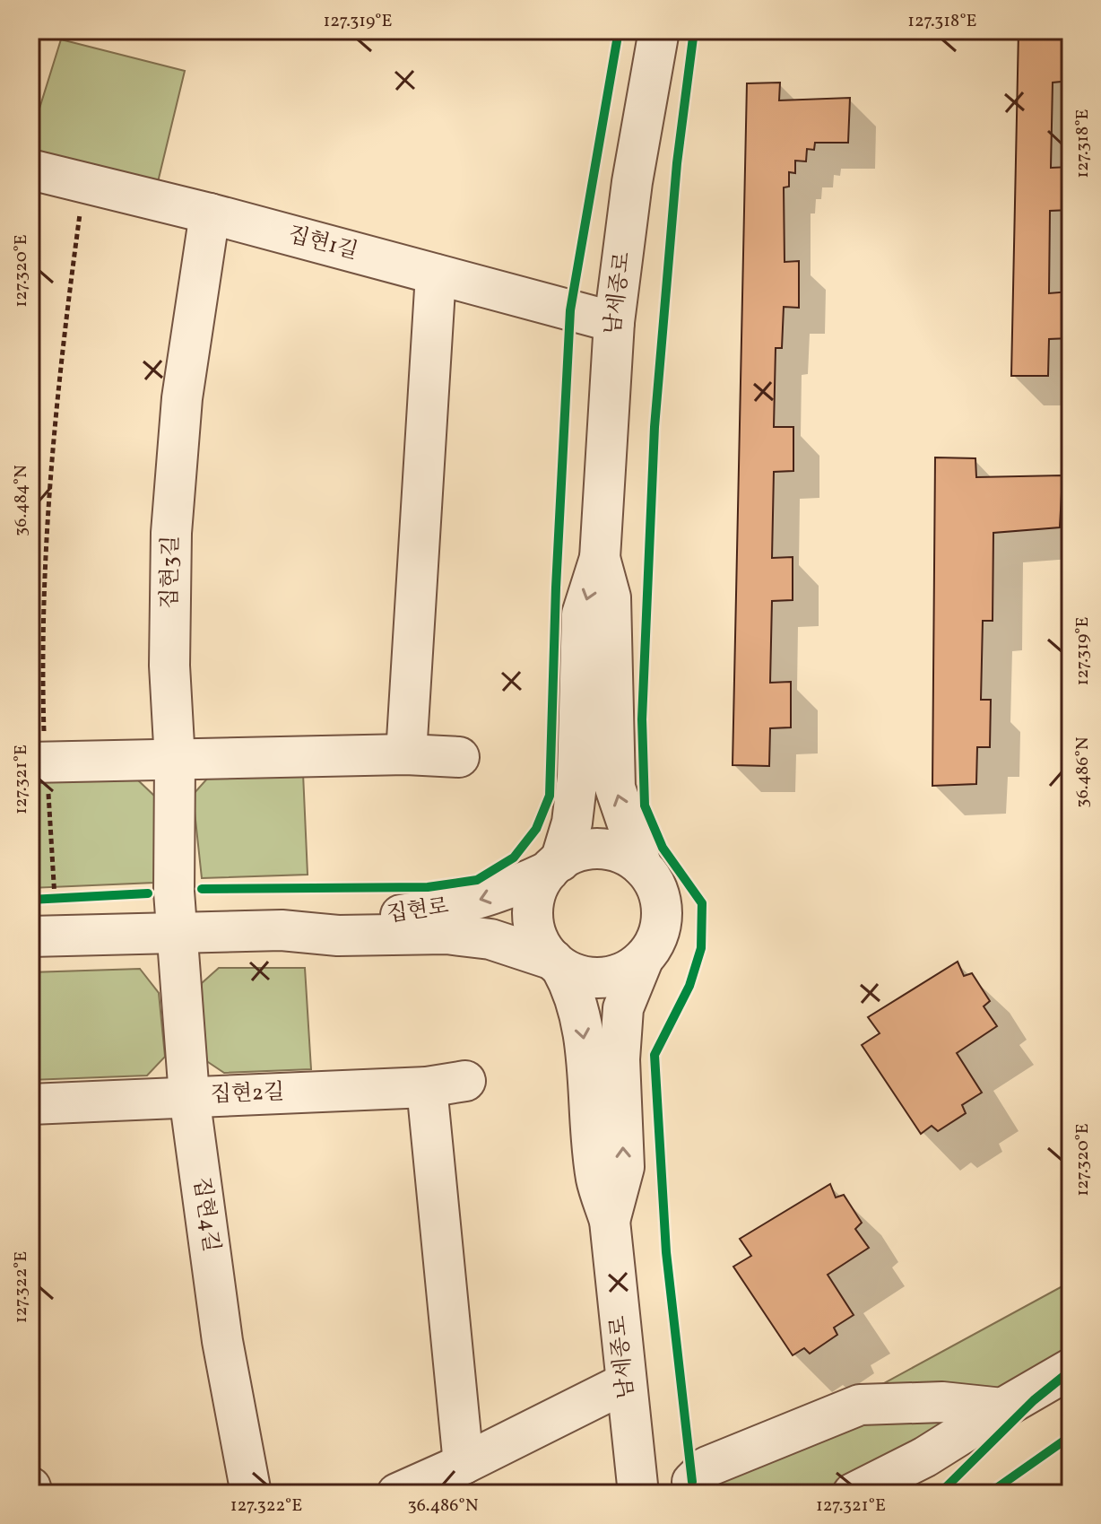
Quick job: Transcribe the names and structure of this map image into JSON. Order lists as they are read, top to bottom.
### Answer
{
  "streets": {
    "street": [
      "집현1길",
      "남세종로",
      "집현3길",
      "집현로",
      "집현2길",
      "집현4길"
    ]
  },
  "crossings": [
    ["집현1길", "남세종로"],
    ["집현1길", "집현3길"],
    ["남세종로", "집현로"],
    ["집현3길", "집현로"],
    ["집현3길", "집현4길"],
    ["집현로", "집현4길"],
    ["집현2길", "집현4길"]
  ],
  "coordinates": [
    "127.319°E",
    "127.318°E",
    "127.320°E",
    "36.484°N",
    "36.486°N",
    "127.321°E",
    "127.322°E"
  ]
}
